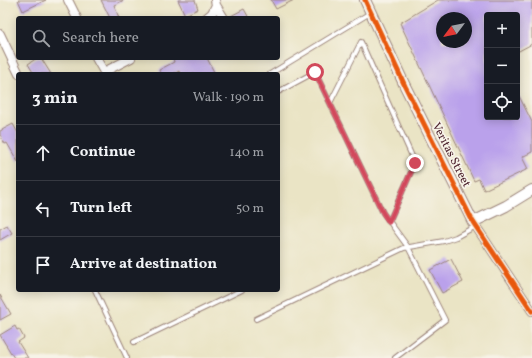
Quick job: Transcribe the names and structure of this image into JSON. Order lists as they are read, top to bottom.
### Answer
{
  "streets": {
    "street": ["Veritas Street"]
  },
  "north": "bottom left",
  "page": {
    "map_buttons": ["+", "−"],
    "search": "Search here",
    "heading": ["3 min", "Walk · 190 m"],
    "list": [
      ["Continue", "140 m"],
      ["Turn left", "50 m"],
      "Arrive at destination"
    ]
  }
}
